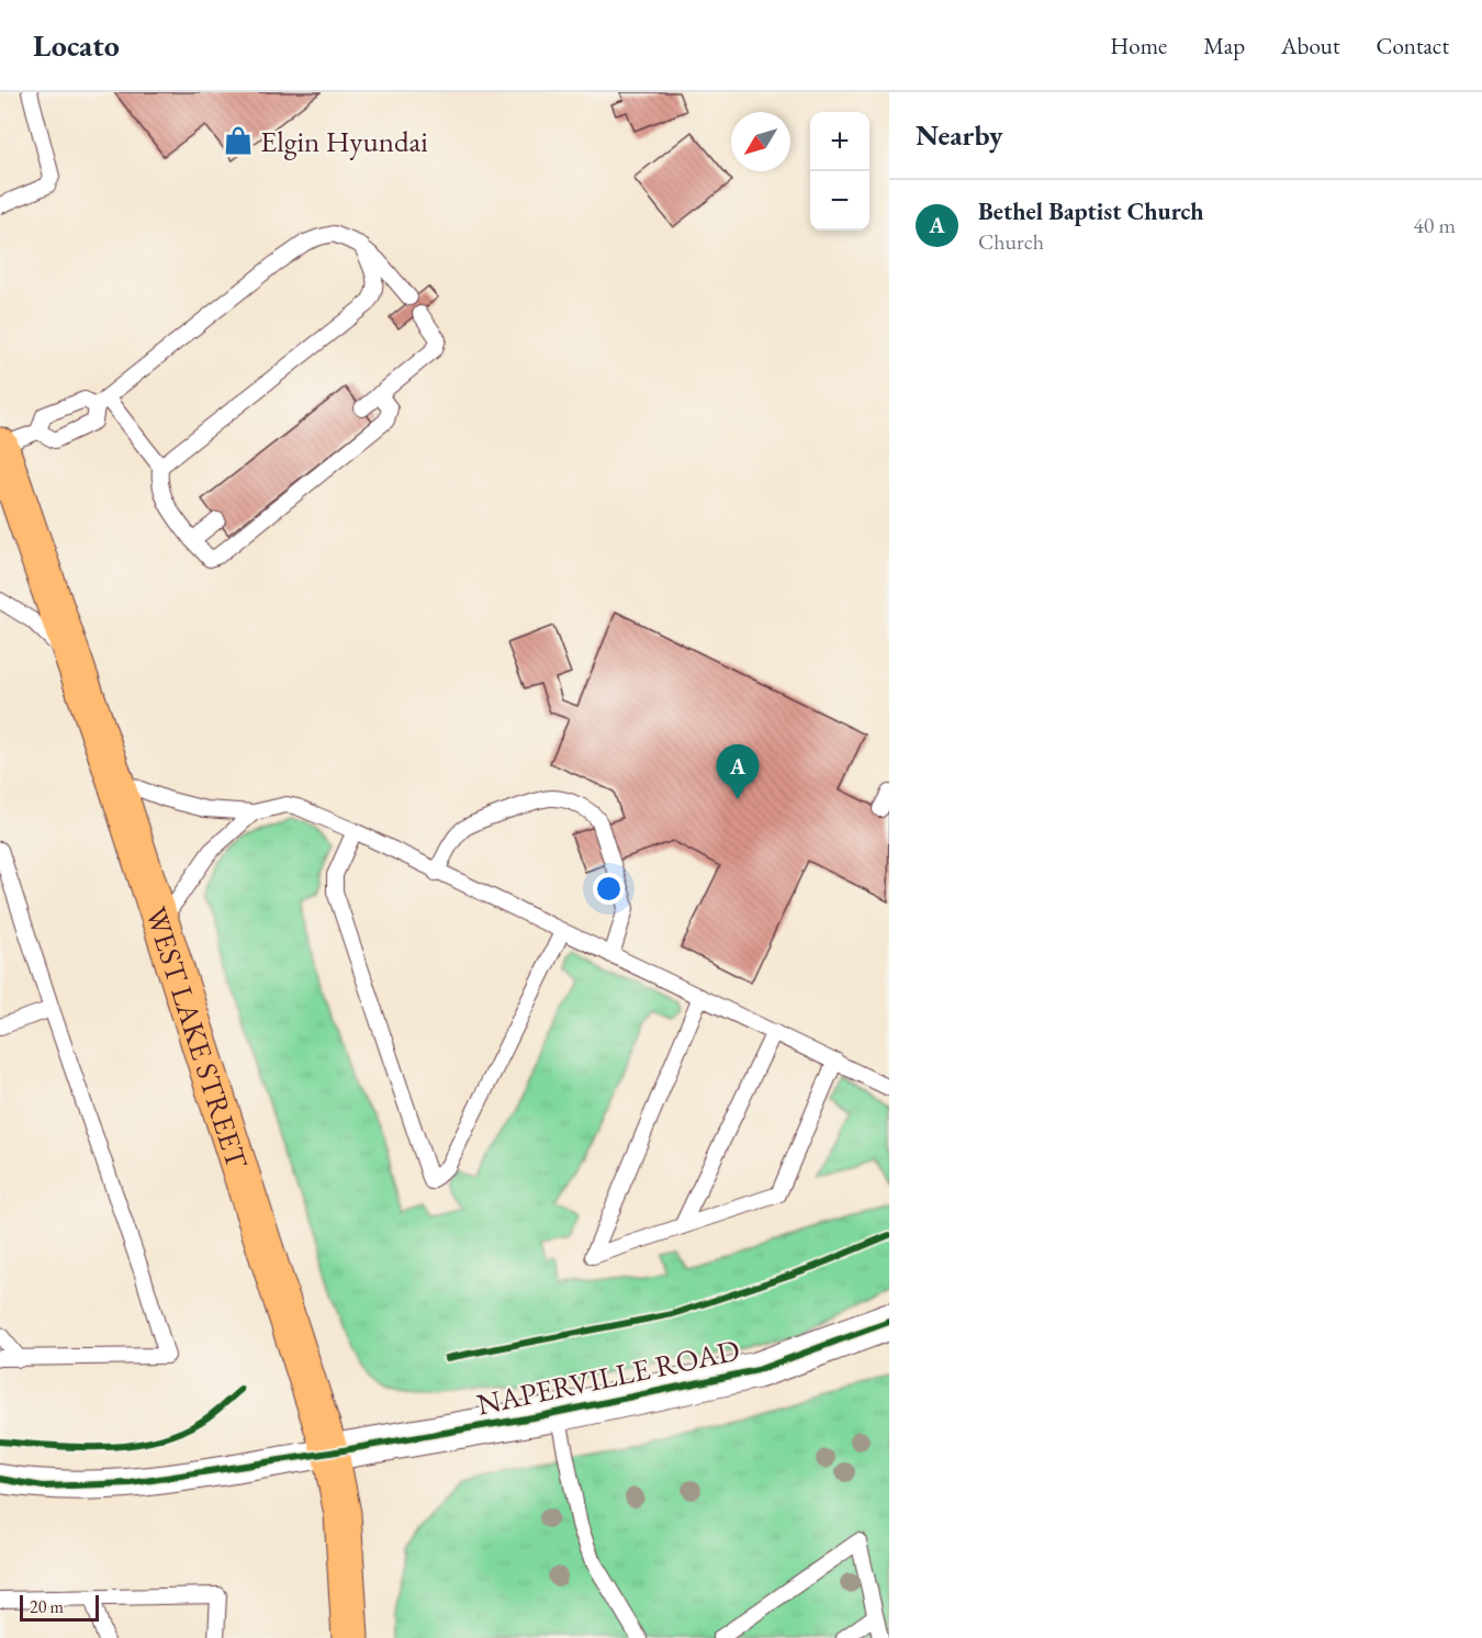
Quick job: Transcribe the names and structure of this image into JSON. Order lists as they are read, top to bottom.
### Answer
{
  "streets": {
    "highway": ["WEST LAKE STREET"],
    "street": ["NAPERVILLE ROAD"]
  },
  "crossings": [
    ["WEST LAKE STREET", "NAPERVILLE ROAD"]
  ],
  "places": {
    "shop": ["Elgin Hyundai"]
  },
  "scale_bar": "20 m",
  "north": "bottom left",
  "page": {
    "header": "Locato",
    "nav": [
      "Home",
      "Map",
      "About",
      "Contact"
    ],
    "heading": "Nearby",
    "map_buttons": ["+", "−"],
    "list": [
      {
        "mark": "A",
        "name": "Bethel Baptist Church",
        "note": "Church",
        "value": "40 m"
      }
    ],
    "pins": "A",
    "scale": "20 m"
  }
}
